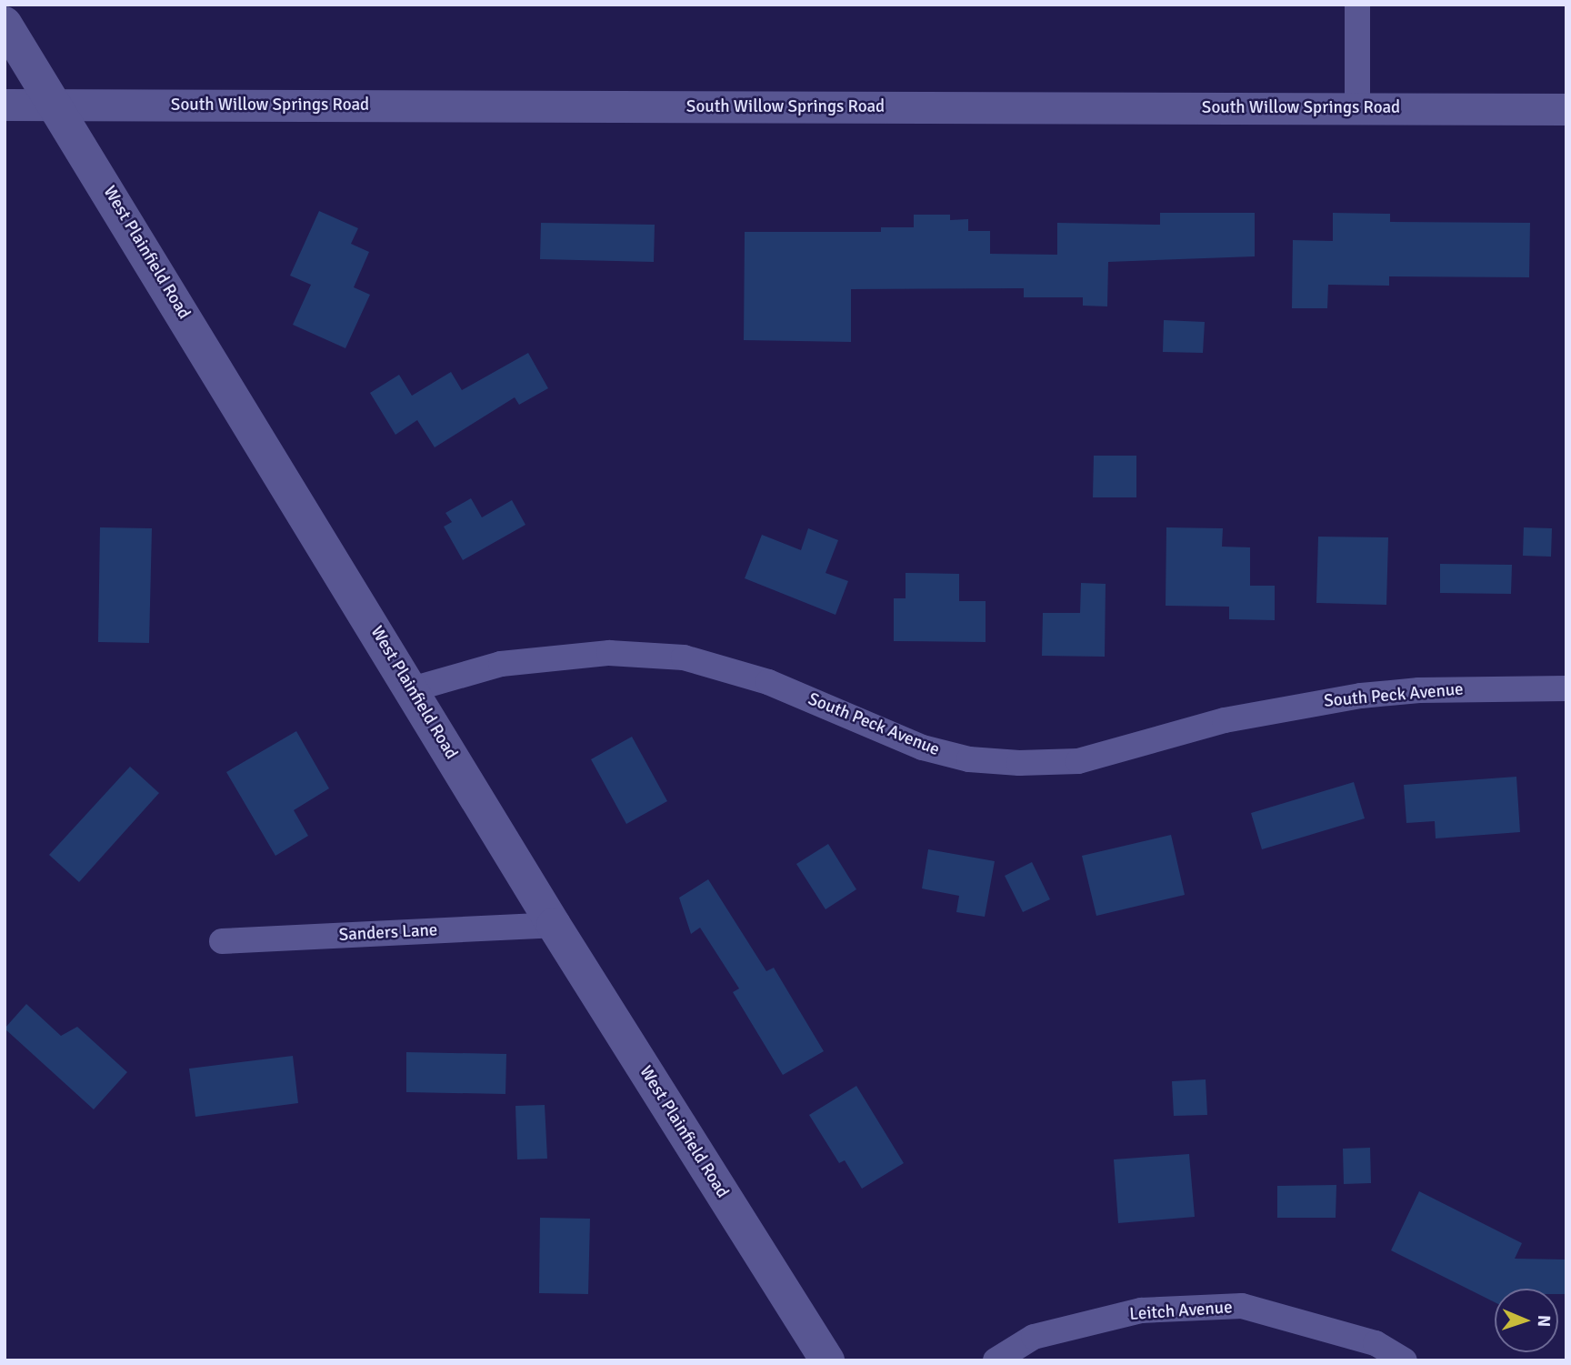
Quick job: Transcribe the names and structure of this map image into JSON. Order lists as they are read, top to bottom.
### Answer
{
  "streets": {
    "main road": ["West Plainfield Road"],
    "street": [
      "South Willow Springs Road",
      "South Peck Avenue",
      "Sanders Lane",
      "Leitch Avenue"
    ]
  },
  "crossings": [
    ["South Willow Springs Road", "West Plainfield Road"],
    ["West Plainfield Road", "South Peck Avenue"],
    ["West Plainfield Road", "Sanders Lane"]
  ],
  "north": "right"
}
